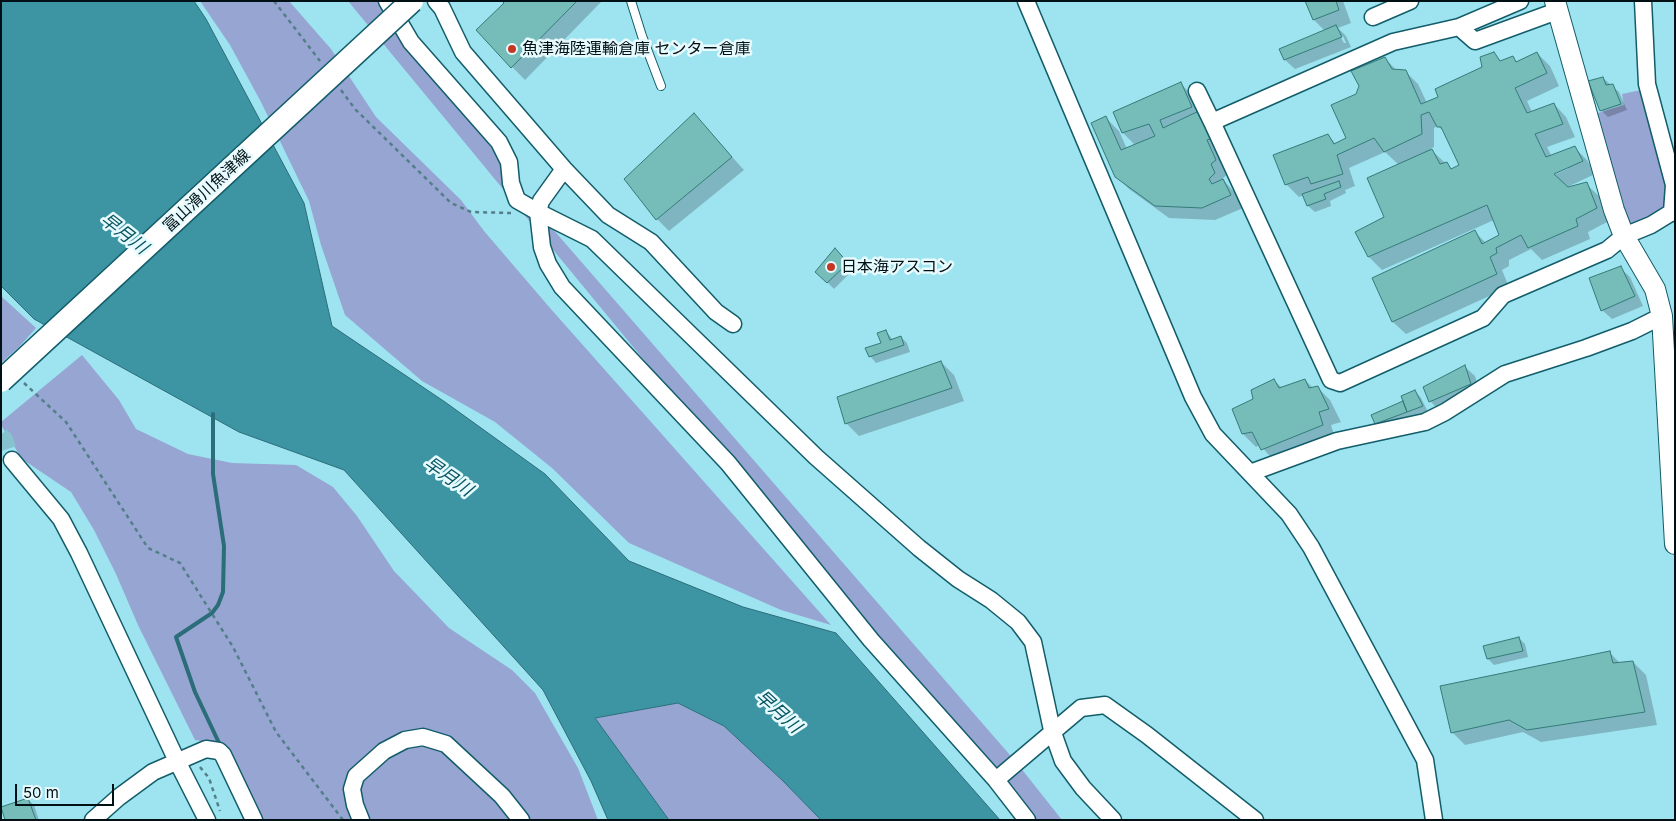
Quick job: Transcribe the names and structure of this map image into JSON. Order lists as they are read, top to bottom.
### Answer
{
  "streets": {
    "main road": ["富山滑川魚津線"]
  },
  "water": ["早月川"],
  "places": ["魚津海陸運輸倉庫 センター倉庫", "日本海アスコン"],
  "scale_bar": "50 m"
}
